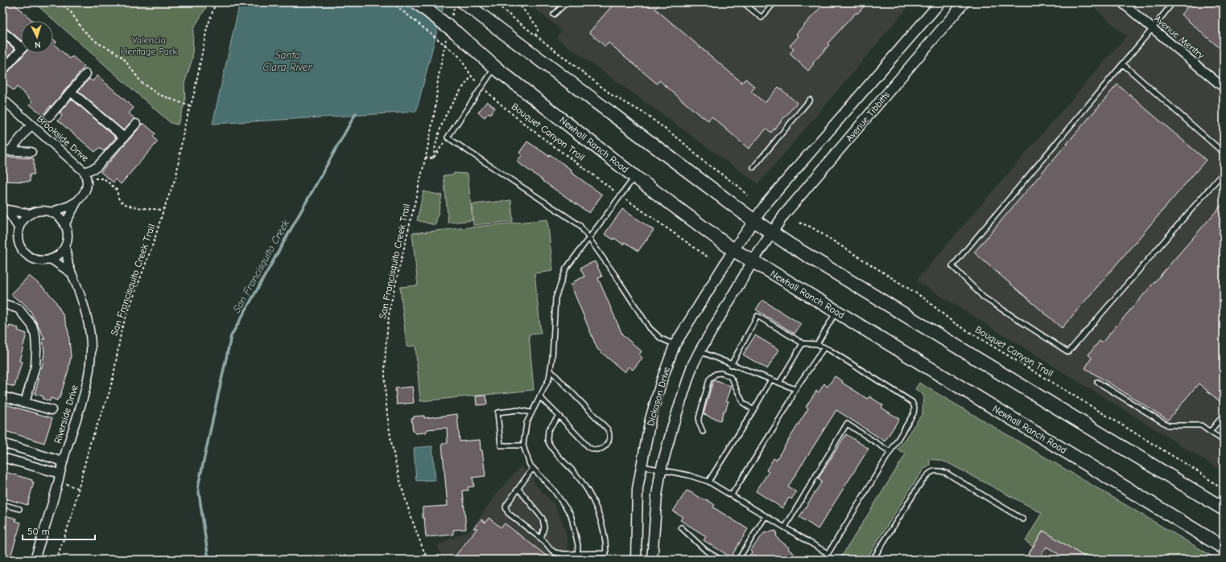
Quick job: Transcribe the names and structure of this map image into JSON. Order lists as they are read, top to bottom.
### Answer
{
  "streets": {
    "main road": ["Newhall Ranch Road"],
    "street": [
      "Avenue Mentry",
      "Avenue Tibbitts",
      "Brookside Drive",
      "Dickason Drive",
      "Riverside Drive"
    ],
    "path": ["Bouquet Canyon Trail", "San Francisquito Creek Trail"]
  },
  "crossings": [
    ["Avenue Tibbitts", "Newhall Ranch Road"],
    ["Avenue Tibbitts", "Dickason Drive"],
    ["Newhall Ranch Road", "San Francisquito Creek Trail"],
    ["Newhall Ranch Road", "Dickason Drive"]
  ],
  "water": ["Santa Clara River", "San Francisquito Creek"],
  "parks": ["Valencia Heritage Park"],
  "scale_bar": "50 m",
  "north": "bottom"
}
